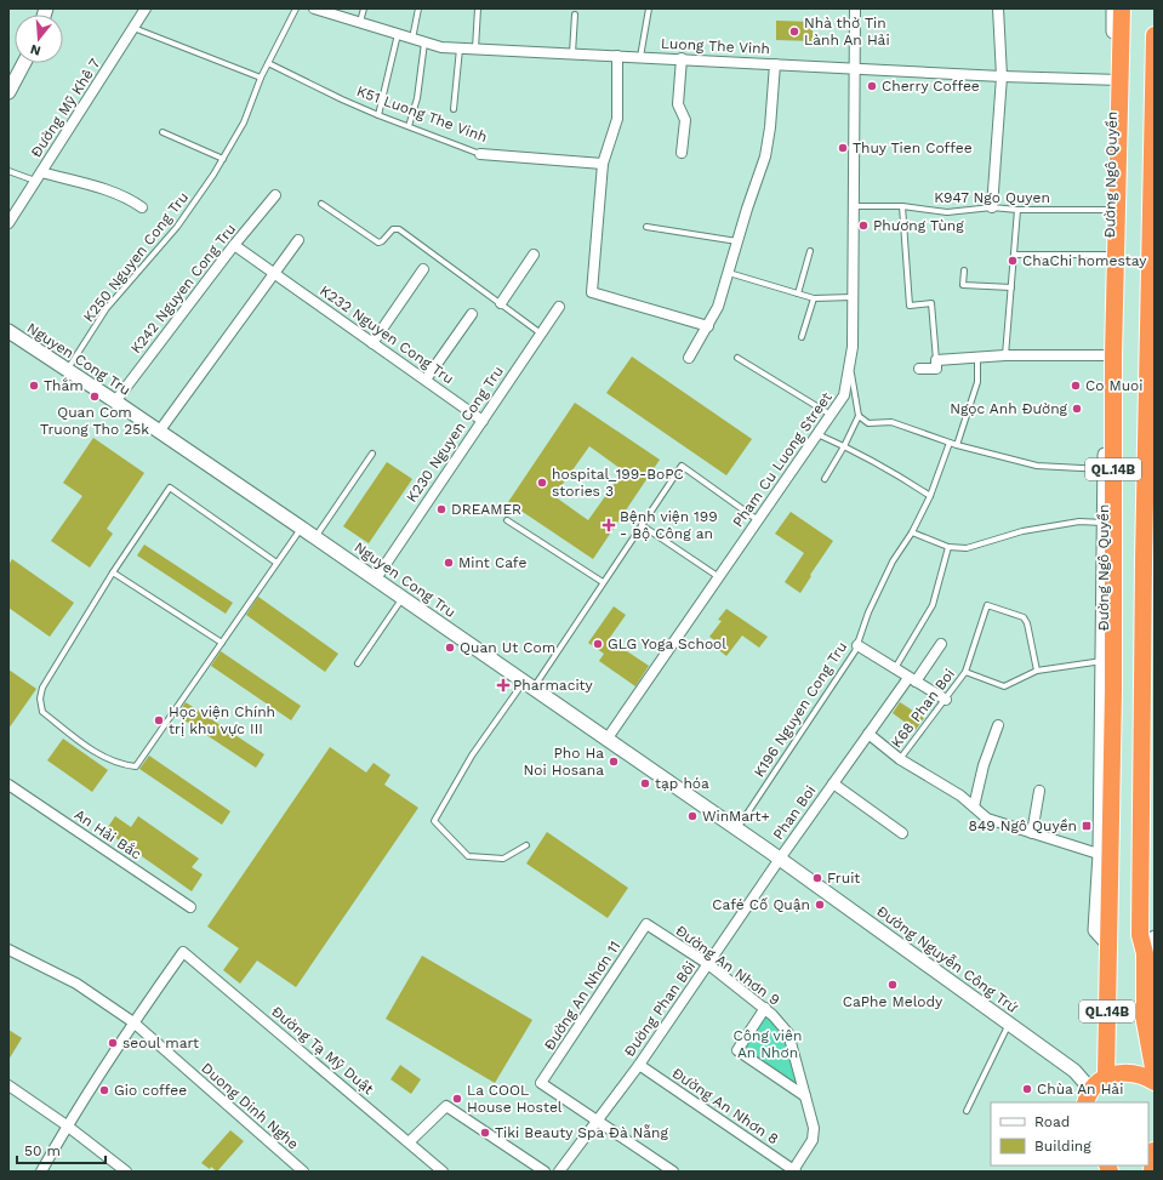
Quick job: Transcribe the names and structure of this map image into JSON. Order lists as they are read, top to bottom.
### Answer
{
  "streets": {
    "highway": ["Đường Ngô Quyền", "QL.14B"],
    "street": [
      "Luong The Vinh",
      "Đường Mỹ Khê 7",
      "K51 Luong The Vinh",
      "K242 Nguyen Cong Tru",
      "K232 Nguyen Cong Tru",
      "Nguyen Cong Tru",
      "K230 Nguyen Cong Tru",
      "Pham Cu Luong Street",
      "Phan Boi",
      "An Hải Bắc",
      "Đường Nguyễn Công Trứ",
      "Đường An Nhơn 9",
      "Đường An Nhơn 11",
      "Đường Phan Bôi",
      "Đường Tạ Mỹ Duật",
      "Duong Dinh Nghe",
      "Đường An Nhơn 8"
    ],
    "lane": [
      "K947 Ngo Quyen",
      "K250 Nguyen Cong Tru",
      "K68 Phan Boi",
      "K196 Nguyen Cong Tru"
    ]
  },
  "crossings": [
    ["Luong The Vinh", "Đường Ngô Quyền"],
    ["Luong The Vinh", "Pham Cu Luong Street"],
    ["K51 Luong The Vinh", "K250 Nguyen Cong Tru"],
    ["Đường Ngô Quyền", "K947 Ngo Quyen"],
    ["K947 Ngo Quyen", "Pham Cu Luong Street"],
    ["K250 Nguyen Cong Tru", "Nguyen Cong Tru"],
    ["K242 Nguyen Cong Tru", "K232 Nguyen Cong Tru"],
    ["K242 Nguyen Cong Tru", "Nguyen Cong Tru"],
    ["K232 Nguyen Cong Tru", "K230 Nguyen Cong Tru"],
    ["Nguyen Cong Tru", "K230 Nguyen Cong Tru"],
    ["Nguyen Cong Tru", "Pham Cu Luong Street"],
    ["Nguyen Cong Tru", "K196 Nguyen Cong Tru"],
    ["Nguyen Cong Tru", "Phan Boi"],
    ["Nguyen Cong Tru", "Đường Nguyễn Công Trứ"],
    ["Nguyen Cong Tru", "Đường Phan Bôi"],
    ["Phan Boi", "Đường Nguyễn Công Trứ"],
    ["Phan Boi", "Đường Phan Bôi"],
    ["Đường Nguyễn Công Trứ", "Đường Phan Bôi"],
    ["Đường An Nhơn 9", "Đường An Nhơn 11"],
    ["Đường An Nhơn 9", "Đường Phan Bôi"],
    ["Đường An Nhơn 9", "Đường An Nhơn 8"],
    ["Đường An Nhơn 11", "Đường Phan Bôi"],
    ["Đường Phan Bôi", "Đường An Nhơn 8"],
    ["Đường Tạ Mỹ Duật", "Duong Dinh Nghe"]
  ],
  "parks": ["Công viên An Nhơn"],
  "places": {
    "other": [
      "Nhà thờ Tin Lành An Hải",
      "Cherry Coffee",
      "Thuy Tien Coffee",
      "Phương Tùng",
      "ChaChi homestay",
      "Thắm",
      "Co Muoi",
      "Quan Com Truong Tho 25k",
      "Ngọc Anh Đường",
      "hospital_199-BoPC stories 3",
      "DREAMER",
      "Mint Cafe",
      "GLG Yoga School",
      "Quan Ut Com",
      "Học viện Chính trị khu vực III",
      "Pho Ha Noi Hosana",
      "tạp hóa",
      "WinMart+",
      "Fruit",
      "Café Cố Quận",
      "CaPhe Melody",
      "seoul mart",
      "Chùa An Hải",
      "Gio coffee",
      "La COOL House Hostel",
      "Tiki Beauty Spa Đà Nẵng"
    ],
    "health": ["Bệnh viện 199 - Bộ Công an", "Pharmacity"],
    "transit": ["849 Ngô Quyền"]
  },
  "legend": ["Road", "Building"],
  "scale_bar": "50 m",
  "north": "bottom"
}
